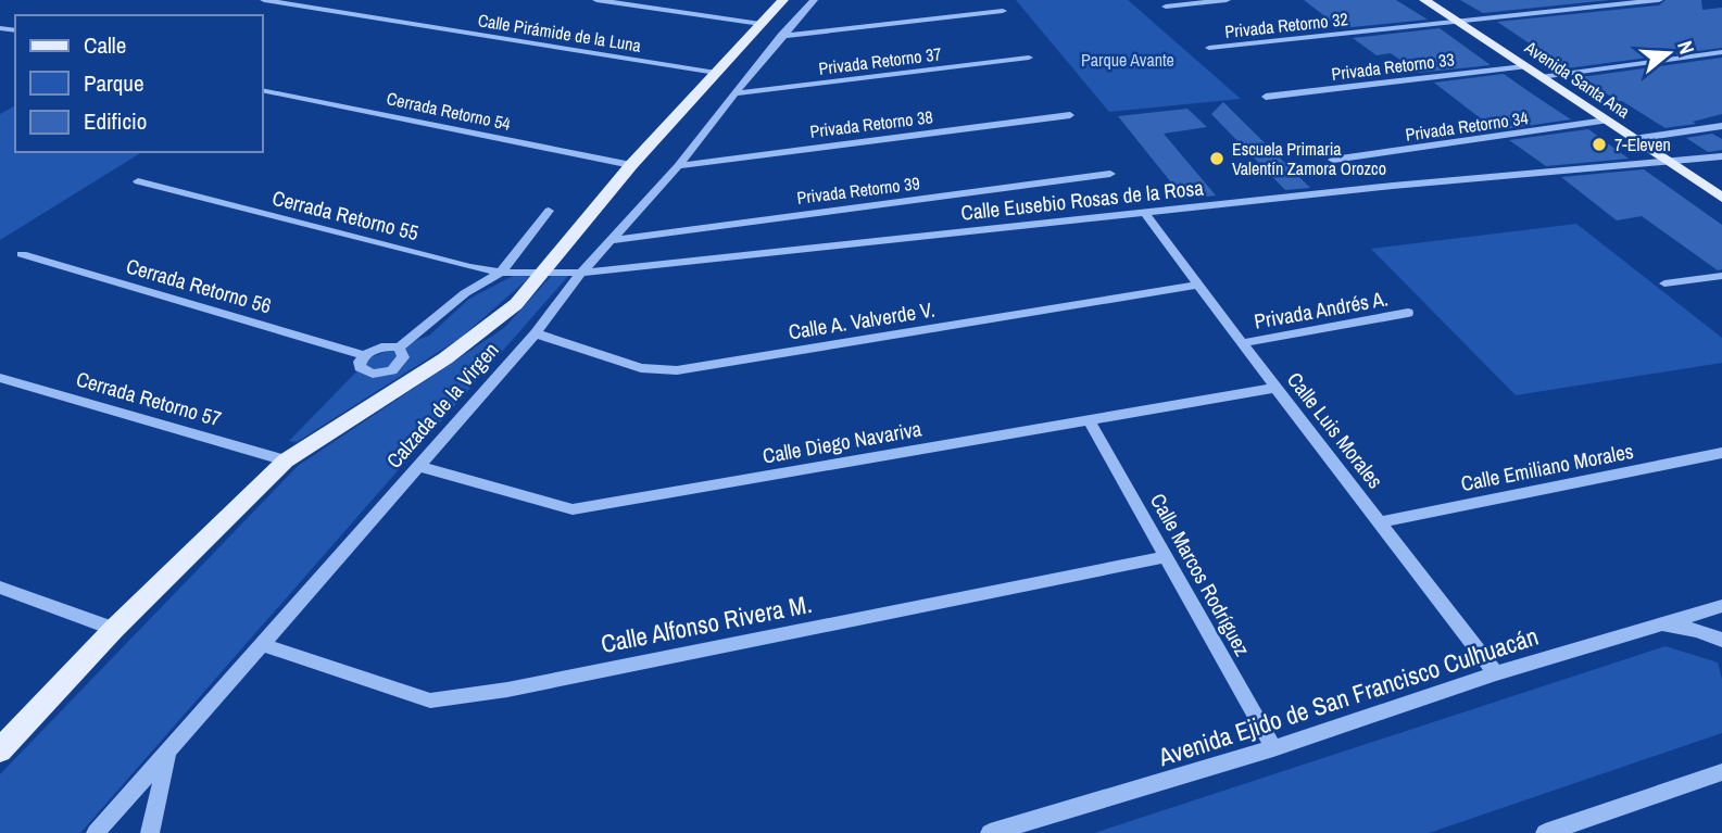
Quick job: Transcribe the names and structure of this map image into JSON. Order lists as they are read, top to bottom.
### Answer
{
  "streets": {
    "main road": ["Avenida Santa Ana", "Calzada de la Virgen"],
    "street": [
      "Privada Retorno 32",
      "Calle Pirámide de la Luna",
      "Privada Retorno 37",
      "Privada Retorno 33",
      "Cerrada Retorno 54",
      "Privada Retorno 38",
      "Privada Retorno 34",
      "Privada Retorno 39",
      "Calle Eusebio Rosas de la Rosa",
      "Cerrada Retorno 55",
      "Cerrada Retorno 56",
      "Privada Andrés A.",
      "Calle A. Valverde V.",
      "Cerrada Retorno 57",
      "Calle Luis Morales",
      "Calle Diego Navariva",
      "Calle Emiliano Morales",
      "Calle Marcos Rodríguez",
      "Calle Alfonso Rivera M.",
      "Avenida Ejido de San Francisco Culhuacán"
    ]
  },
  "crossings": [
    ["Privada Retorno 32", "Avenida Santa Ana"],
    ["Calle Pirámide de la Luna", "Calzada de la Virgen"],
    ["Privada Retorno 37", "Calzada de la Virgen"],
    ["Privada Retorno 33", "Avenida Santa Ana"],
    ["Avenida Santa Ana", "Privada Retorno 34"],
    ["Avenida Santa Ana", "Calle Eusebio Rosas de la Rosa"],
    ["Cerrada Retorno 54", "Calzada de la Virgen"],
    ["Privada Retorno 38", "Calzada de la Virgen"],
    ["Privada Retorno 39", "Calzada de la Virgen"],
    ["Calle Eusebio Rosas de la Rosa", "Cerrada Retorno 55"],
    ["Calle Eusebio Rosas de la Rosa", "Calzada de la Virgen"],
    ["Calle Eusebio Rosas de la Rosa", "Calle Luis Morales"],
    ["Cerrada Retorno 55", "Calzada de la Virgen"],
    ["Privada Andrés A.", "Calle Luis Morales"],
    ["Calle A. Valverde V.", "Calzada de la Virgen"],
    ["Calle A. Valverde V.", "Calle Luis Morales"],
    ["Cerrada Retorno 57", "Calzada de la Virgen"],
    ["Calzada de la Virgen", "Calle Diego Navariva"],
    ["Calzada de la Virgen", "Calle Alfonso Rivera M."],
    ["Calle Luis Morales", "Calle Diego Navariva"],
    ["Calle Luis Morales", "Calle Emiliano Morales"],
    ["Calle Luis Morales", "Avenida Ejido de San Francisco Culhuacán"],
    ["Calle Diego Navariva", "Calle Marcos Rodríguez"],
    ["Calle Marcos Rodríguez", "Calle Alfonso Rivera M."],
    ["Calle Marcos Rodríguez", "Avenida Ejido de San Francisco Culhuacán"]
  ],
  "parks": ["Parque Avante"],
  "places": ["7-Eleven", "Escuela Primaria Valentín Zamora Orozco"],
  "legend": ["Calle", "Parque", "Edificio"],
  "north": "right"
}
